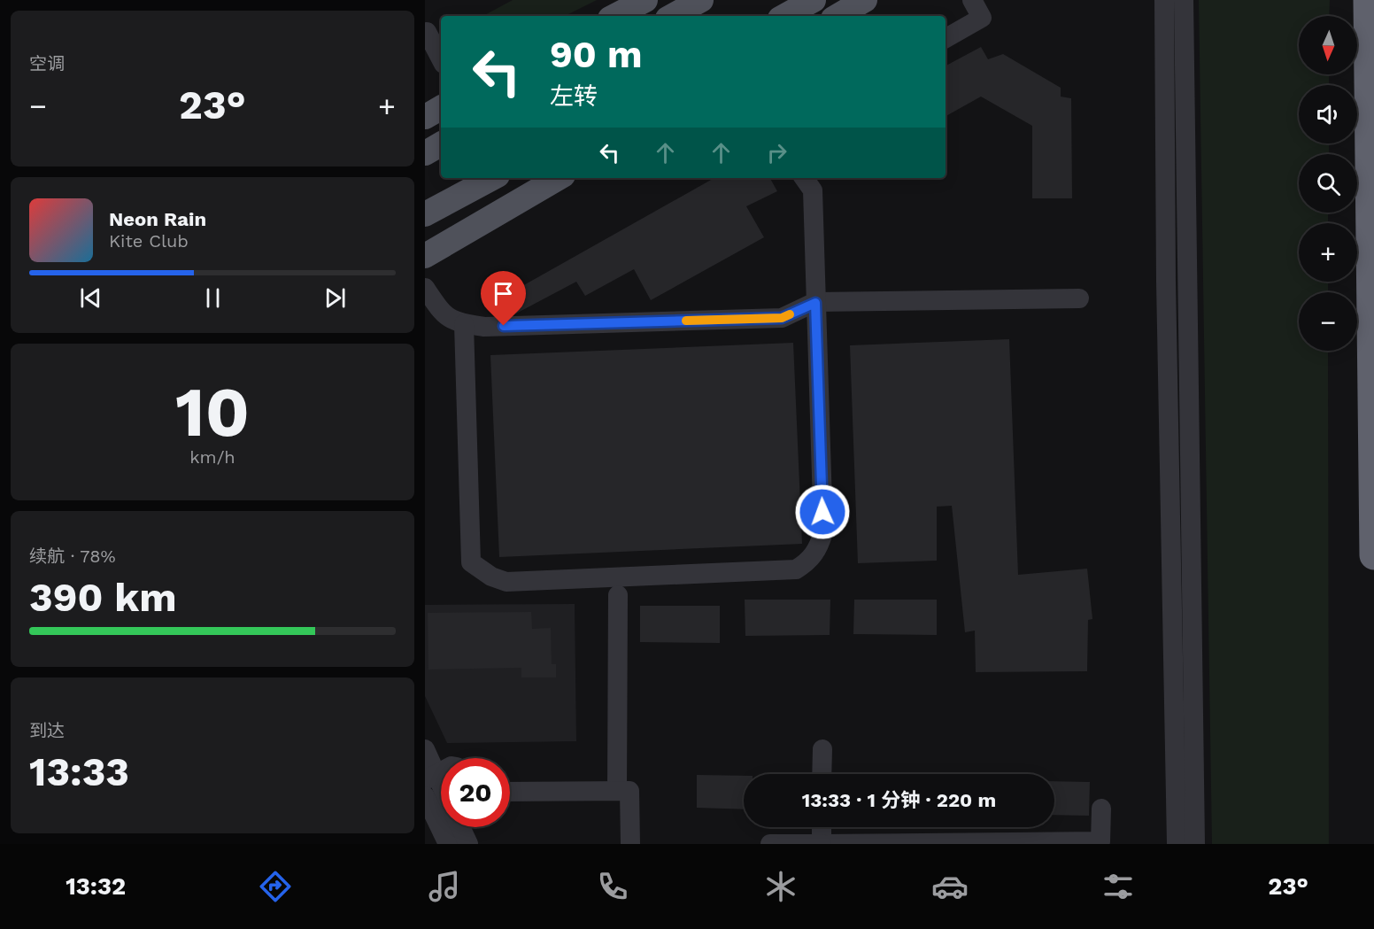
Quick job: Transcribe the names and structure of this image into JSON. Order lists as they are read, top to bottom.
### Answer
{
  "north": "bottom",
  "page": {
    "tile": [
      "空调",
      ["10", "km/h"],
      ["续航 · 78%", "390 km"],
      ["到达", "13:33"]
    ],
    "map_buttons": ["+", "−"],
    "turn": ["90 m", "左转"],
    "heat": ["−", "23°", "+"],
    "song": ["Neon Rain", "Kite Club"],
    "limit": "20",
    "trip": "13:33 · 1 分钟 · 220 m",
    "tabs": ["13:32", "23°"]
  }
}
